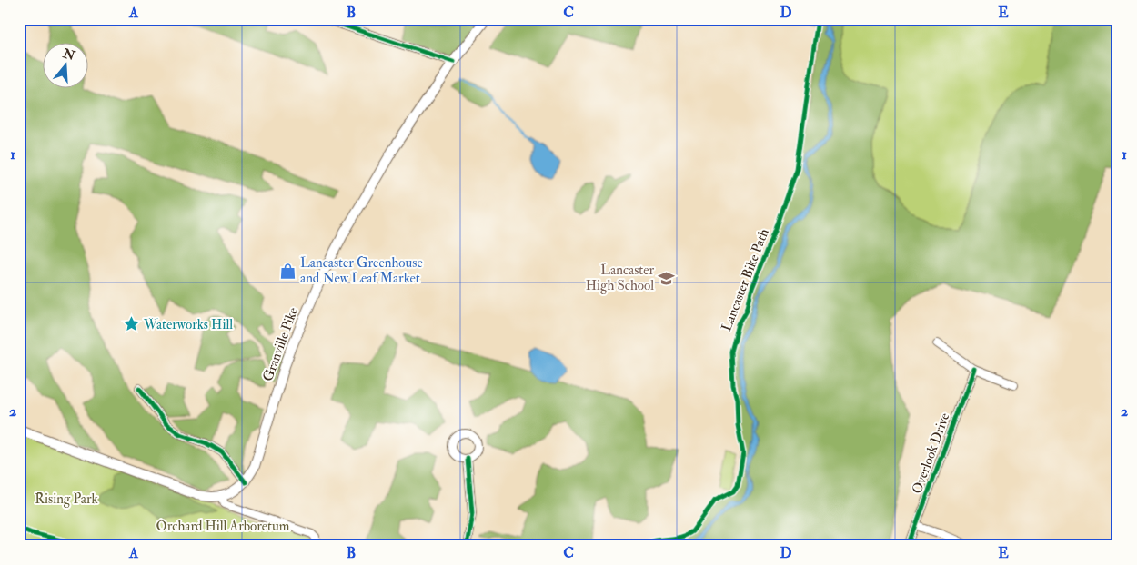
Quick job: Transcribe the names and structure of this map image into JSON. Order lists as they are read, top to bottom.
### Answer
{
  "streets": {
    "highway": ["Granville Pike"],
    "street": ["Overlook Drive"],
    "cycle path": ["Lancaster Bike Path"]
  },
  "parks": ["Rising Park", "Orchard Hill Arboretum"],
  "places": {
    "shop": ["Lancaster Greenhouse and New Leaf Market"],
    "school or university": ["Lancaster High School"],
    "place": ["Waterworks Hill"]
  },
  "north": "top",
  "grid": {
    "columns": [
      "A",
      "B",
      "C",
      "D",
      "E"
    ],
    "rows": ["1", "2"]
  }
}
